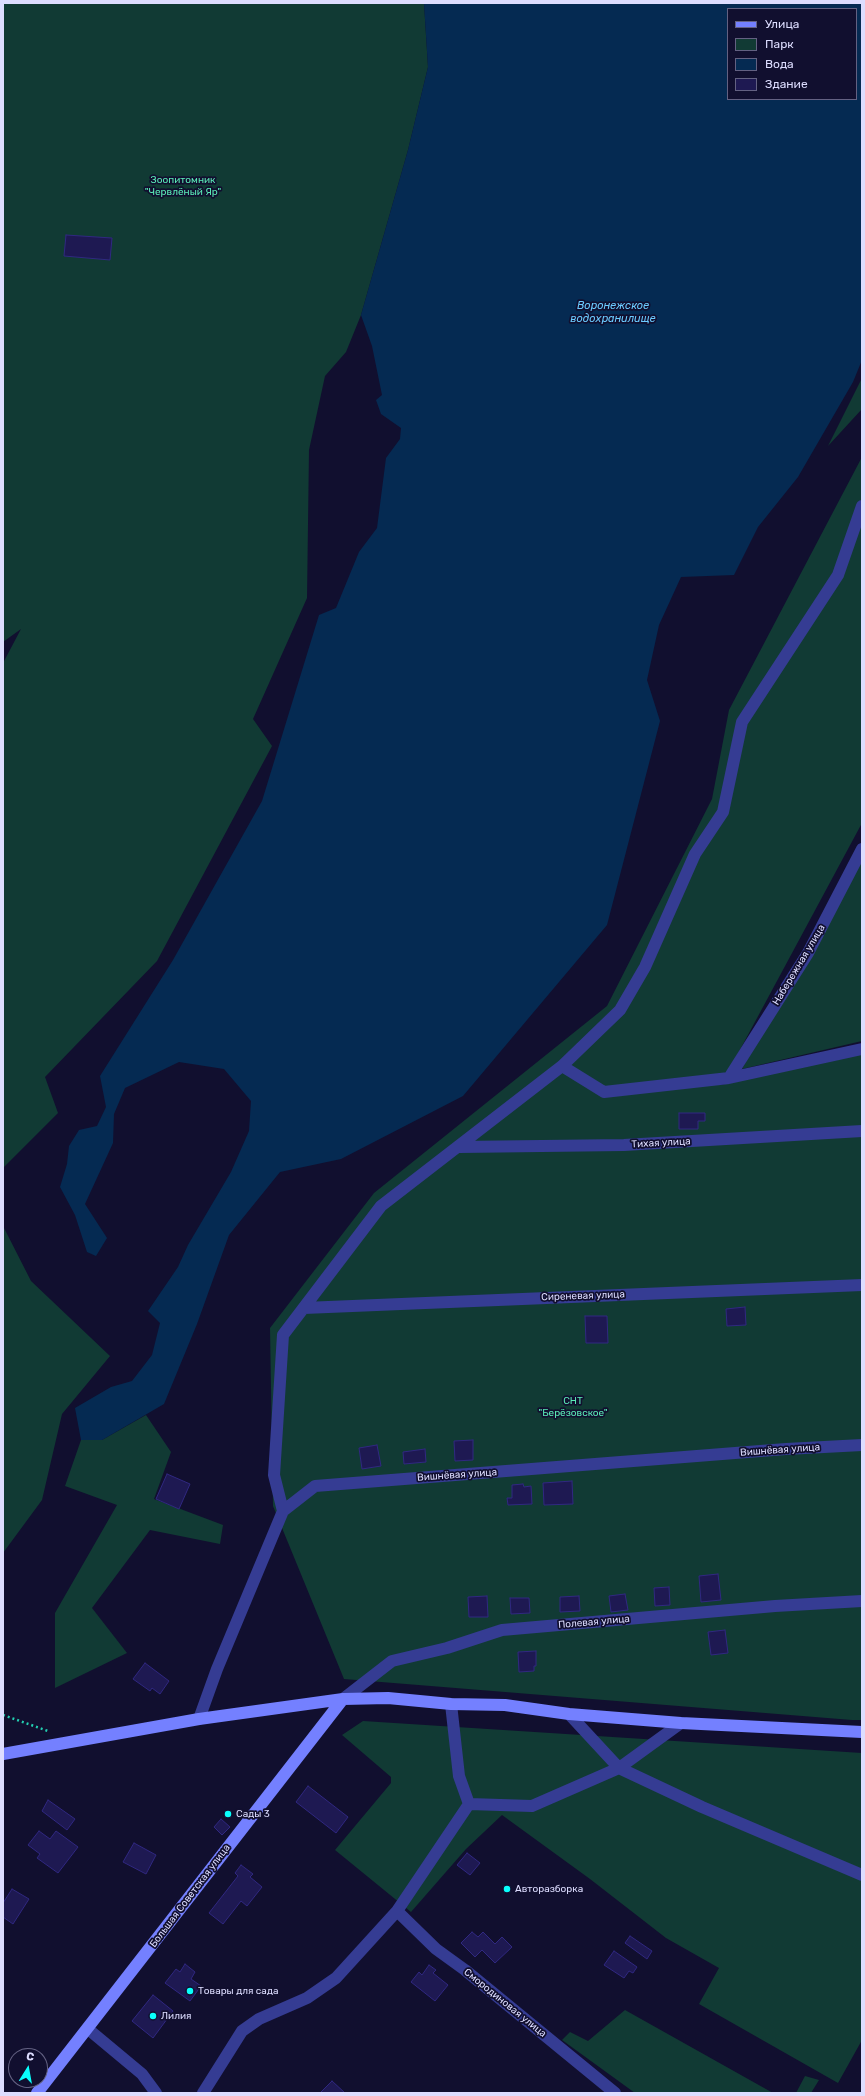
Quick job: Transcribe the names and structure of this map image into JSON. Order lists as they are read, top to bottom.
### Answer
{
  "streets": {
    "street": [
      "Набережная улица",
      "Тихая улица",
      "Сиреневая улица",
      "Вишнёвая улица",
      "Полевая улица",
      "Большая Советская улица",
      "Смородиновая улица"
    ]
  },
  "crossings": [
    ["Полевая улица", "Большая Советская улица"]
  ],
  "water": ["Воронежское водохранилище"],
  "parks": ["Зоопитомник \"Червлёный Яр\"", "СНТ \"Берёзовское\""],
  "places": [
    "Сады 3",
    "Авторазборка",
    "Товары для сада",
    "Лилия"
  ],
  "legend": [
    "Улица",
    "Парк",
    "Вода",
    "Здание"
  ],
  "north": "top"
}
